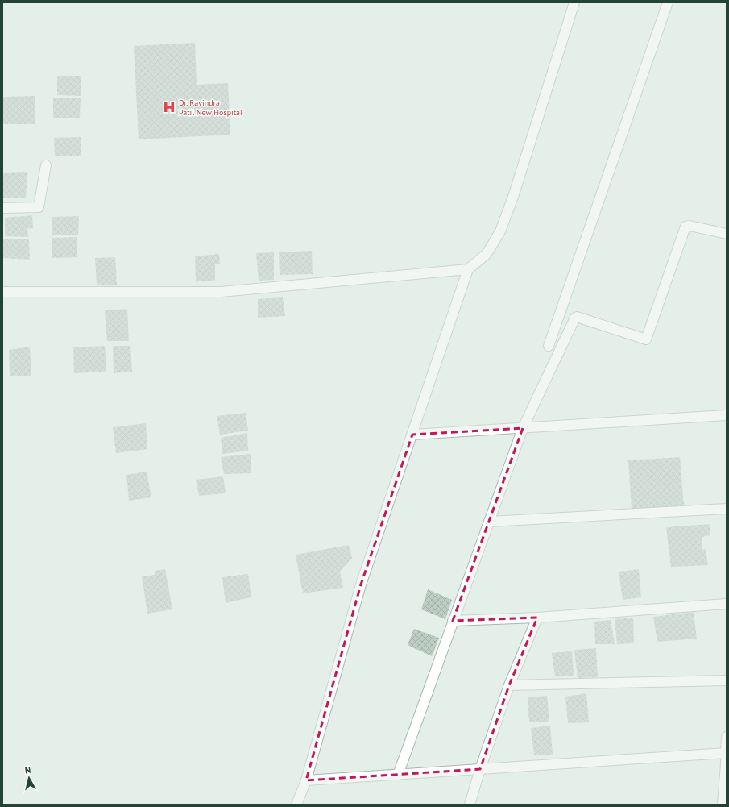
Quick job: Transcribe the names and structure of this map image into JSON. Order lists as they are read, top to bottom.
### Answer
{
  "places": {
    "hospital": ["Dr. Ravindra Patil New Hospital"]
  },
  "north": "top"
}
